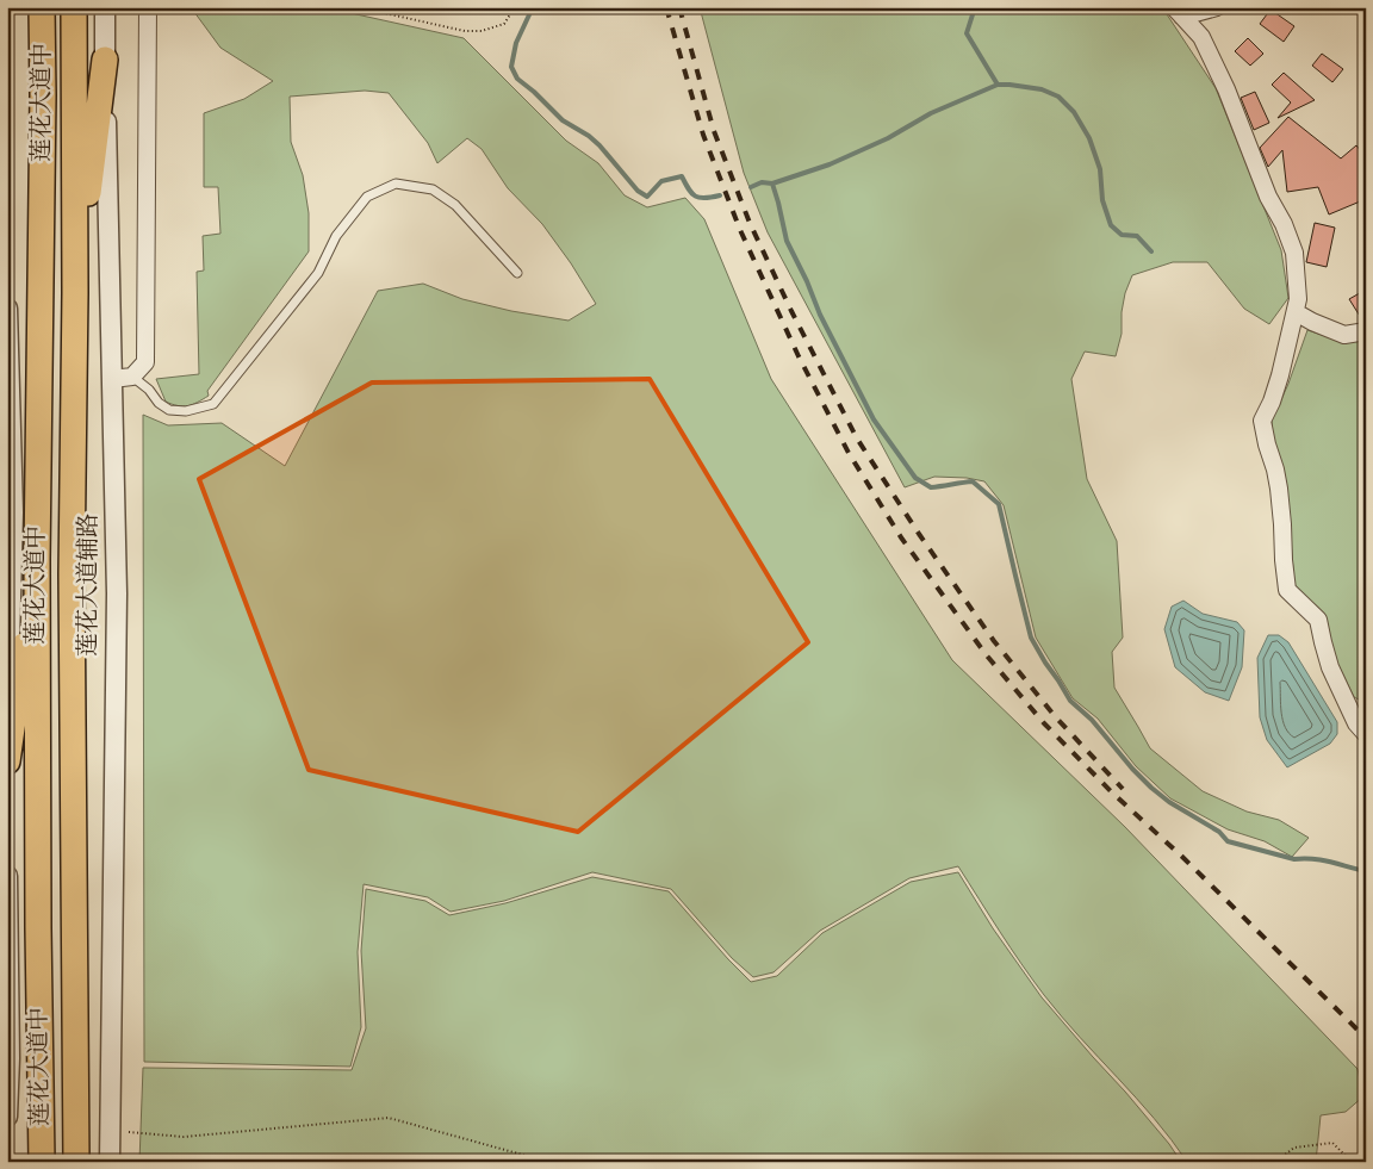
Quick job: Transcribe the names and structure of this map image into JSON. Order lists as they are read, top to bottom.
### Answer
{
  "streets": {
    "main road": ["莲花大道中"],
    "street": ["莲花大道辅路"]
  }
}
